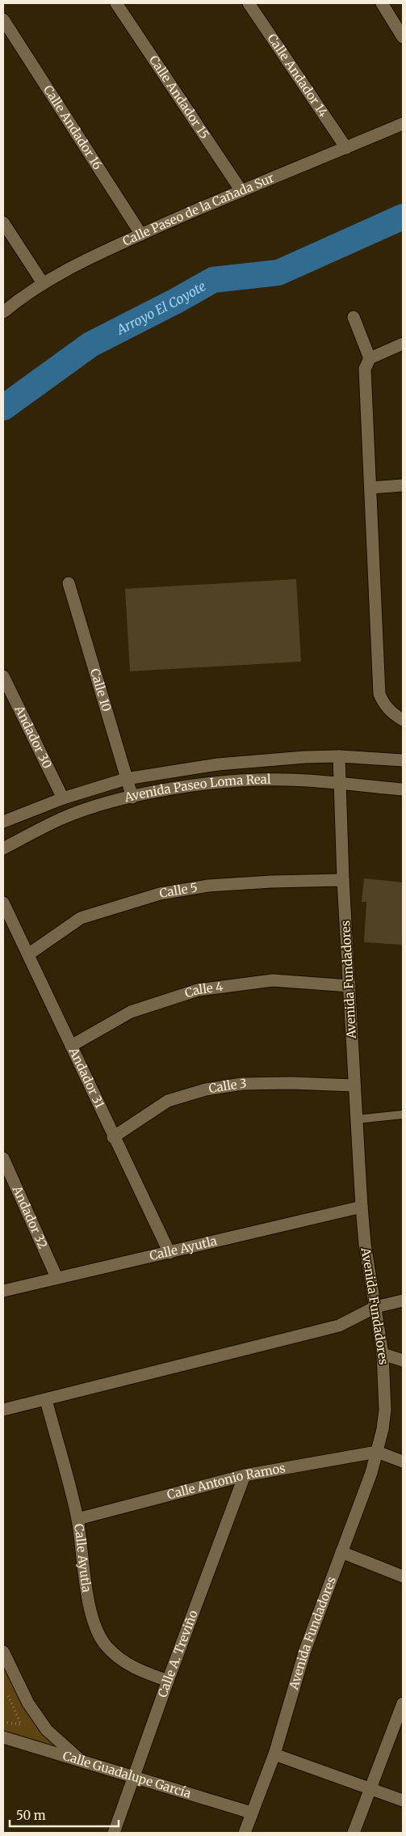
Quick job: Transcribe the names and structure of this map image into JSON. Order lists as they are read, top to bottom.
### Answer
{
  "streets": {
    "street": [
      "Calle Andador 14",
      "Calle Andador 15",
      "Calle Andador 16",
      "Calle Paseo de la Cañada Sur",
      "Calle 10",
      "Andador 30",
      "Avenida Paseo Loma Real",
      "Calle 5",
      "Avenida Fundadores",
      "Calle 4",
      "Andador 31",
      "Calle 3",
      "Andador 32",
      "Calle Ayutla",
      "Calle Antonio Ramos",
      "Calle A. Treviño",
      "Calle Guadalupe García"
    ]
  },
  "crossings": [
    ["Calle Andador 14", "Calle Paseo de la Cañada Sur"],
    ["Calle Andador 15", "Calle Paseo de la Cañada Sur"],
    ["Calle Andador 16", "Calle Paseo de la Cañada Sur"],
    ["Calle 10", "Avenida Paseo Loma Real"],
    ["Andador 30", "Avenida Paseo Loma Real"],
    ["Avenida Paseo Loma Real", "Avenida Fundadores"],
    ["Calle 5", "Avenida Fundadores"],
    ["Calle 5", "Andador 31"],
    ["Avenida Fundadores", "Calle 4"],
    ["Avenida Fundadores", "Calle 3"],
    ["Avenida Fundadores", "Calle Ayutla"],
    ["Avenida Fundadores", "Calle Antonio Ramos"],
    ["Avenida Fundadores", "Calle Guadalupe García"],
    ["Calle 4", "Andador 31"],
    ["Andador 31", "Calle 3"],
    ["Andador 31", "Calle Ayutla"],
    ["Andador 32", "Calle Ayutla"],
    ["Calle Ayutla", "Calle Antonio Ramos"],
    ["Calle Ayutla", "Calle A. Treviño"],
    ["Calle Antonio Ramos", "Calle A. Treviño"],
    ["Calle A. Treviño", "Calle Guadalupe García"]
  ],
  "water": ["Arroyo El Coyote"],
  "scale_bar": "50 m"
}
